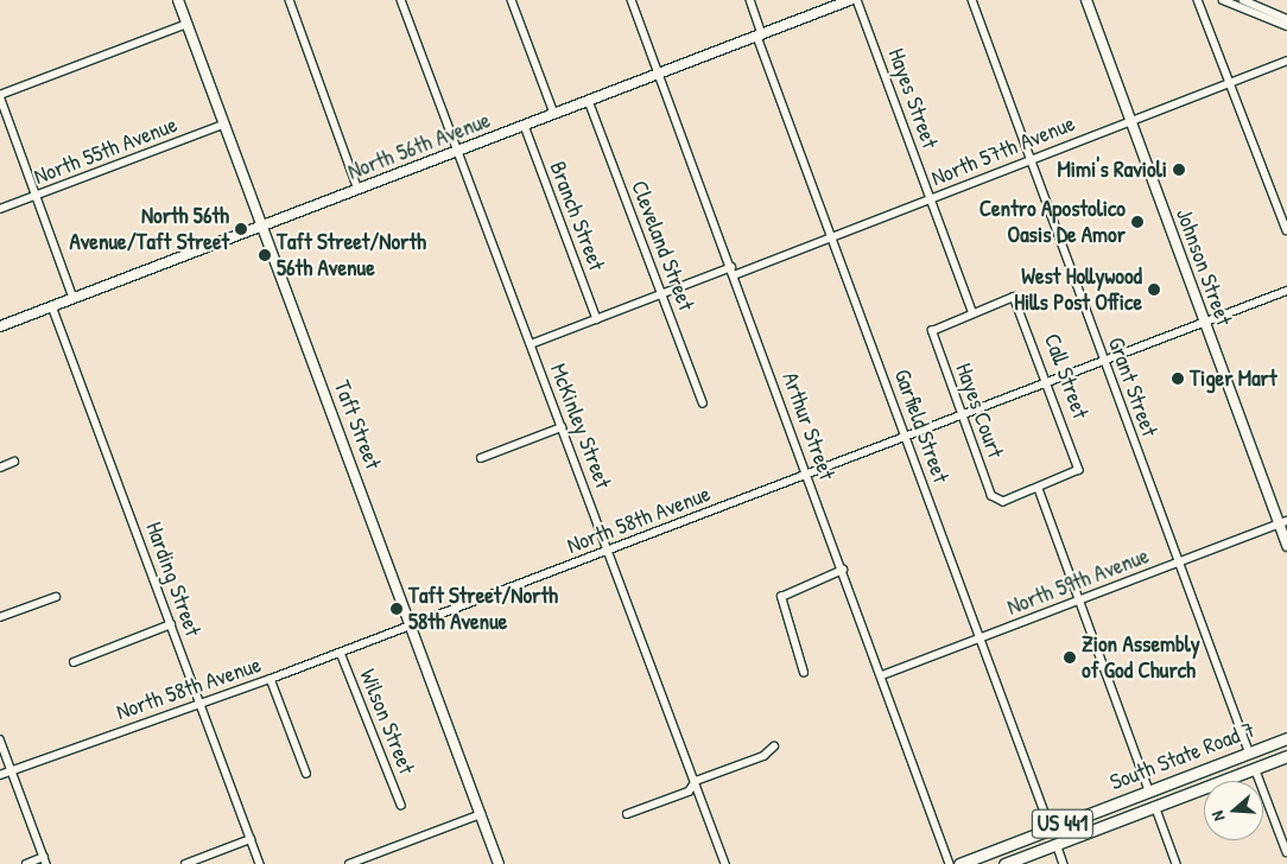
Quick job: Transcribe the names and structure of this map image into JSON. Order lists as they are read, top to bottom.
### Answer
{
  "streets": {
    "main road": ["South State Road 7", "US 441"],
    "street": [
      "Hayes Street",
      "North 56th Avenue",
      "North 55th Avenue",
      "North 57th Avenue",
      "Branch Street",
      "Cleveland Street",
      "Johnson Street",
      "Call Street",
      "Grant Street",
      "Hayes Court",
      "Taft Street",
      "McKinley Street",
      "Arthur Street",
      "Garfield Street",
      "North 58th Avenue",
      "Harding Street",
      "North 59th Avenue",
      "Wilson Street"
    ]
  },
  "crossings": [
    ["Hayes Street", "North 57th Avenue"],
    ["Hayes Street", "Call Street"],
    ["Hayes Street", "Hayes Court"],
    ["North 56th Avenue", "Branch Street"],
    ["North 56th Avenue", "Cleveland Street"],
    ["North 56th Avenue", "Taft Street"],
    ["North 56th Avenue", "McKinley Street"],
    ["North 56th Avenue", "Arthur Street"],
    ["North 56th Avenue", "Garfield Street"],
    ["North 56th Avenue", "Harding Street"],
    ["North 55th Avenue", "Taft Street"],
    ["North 57th Avenue", "Branch Street"],
    ["North 57th Avenue", "Cleveland Street"],
    ["North 57th Avenue", "Johnson Street"],
    ["North 57th Avenue", "Grant Street"],
    ["North 57th Avenue", "McKinley Street"],
    ["North 57th Avenue", "Arthur Street"],
    ["North 57th Avenue", "Garfield Street"],
    ["Johnson Street", "North 58th Avenue"],
    ["Johnson Street", "North 59th Avenue"],
    ["Call Street", "Hayes Court"],
    ["Call Street", "North 58th Avenue"],
    ["Grant Street", "North 58th Avenue"],
    ["Grant Street", "North 59th Avenue"],
    ["Grant Street", "South State Road 7"],
    ["Hayes Court", "North 58th Avenue"],
    ["Taft Street", "North 58th Avenue"],
    ["McKinley Street", "North 58th Avenue"],
    ["Arthur Street", "North 58th Avenue"],
    ["Arthur Street", "North 59th Avenue"],
    ["Garfield Street", "North 58th Avenue"],
    ["Garfield Street", "North 59th Avenue"],
    ["Garfield Street", "South State Road 7"],
    ["North 58th Avenue", "Harding Street"],
    ["North 58th Avenue", "Wilson Street"]
  ],
  "places": [
    "Mimi's Ravioli",
    "Centro Apostolico Oasis De Amor",
    "North 56th Avenue/Taft Street",
    "Taft Street/North 56th Avenue",
    "West Hollywood Hills Post Office",
    "Tiger Mart",
    "Taft Street/North 58th Avenue",
    "Zion Assembly of God Church"
  ],
  "north": "left"
}
